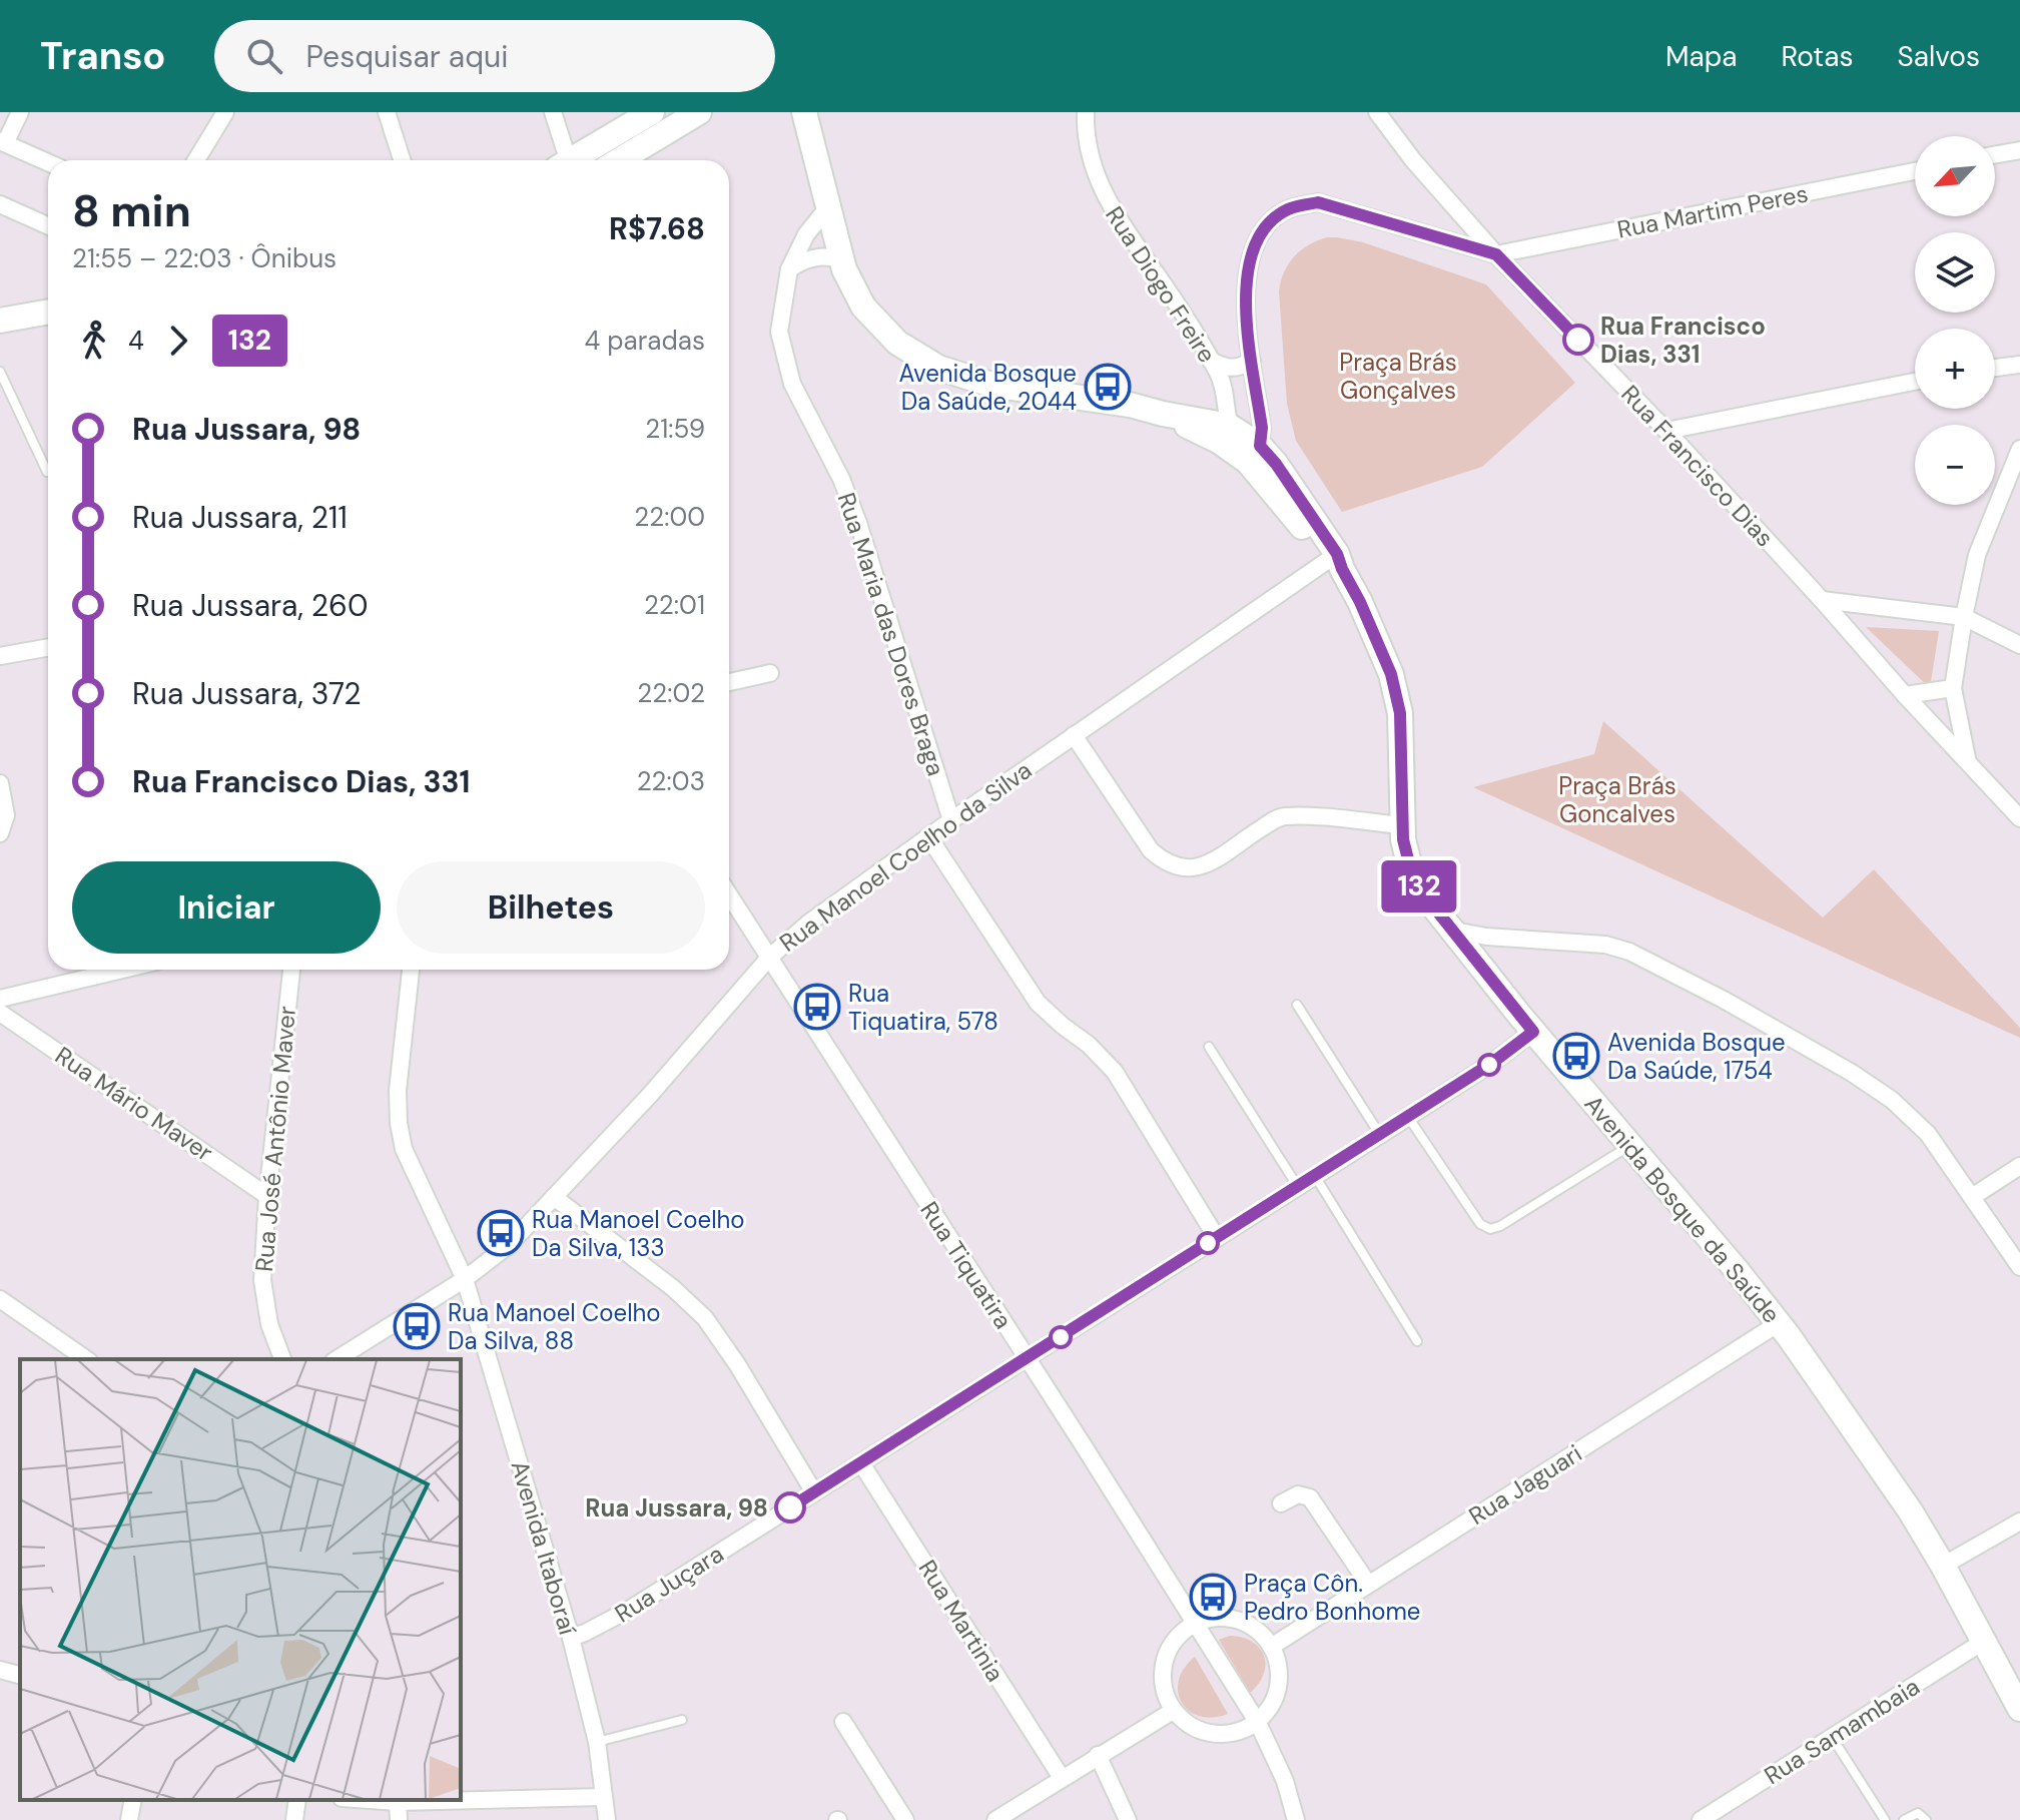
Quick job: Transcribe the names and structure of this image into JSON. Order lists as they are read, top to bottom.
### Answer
{
  "streets": {
    "street": [
      "Rua Martim Peres",
      "Rua Diogo Freire",
      "Rua Francisco Dias",
      "Rua Maria das Dores Braga",
      "Rua Manoel Coelho da Silva",
      "Rua Mário Maver",
      "Rua José Antônio Maver",
      "Avenida Bosque da Saúde",
      "Rua Tiquatira",
      "Rua Jaguari",
      "Avenida Itaboraí",
      "Rua Juçara",
      "Rua Martinia",
      "Rua Samambaia"
    ]
  },
  "crossings": [
    ["Rua Martim Peres", "Rua Francisco Dias"],
    ["Rua Diogo Freire", "Avenida Bosque da Saúde"],
    ["Rua Maria das Dores Braga", "Rua Manoel Coelho da Silva"],
    ["Rua Maria das Dores Braga", "Avenida Bosque da Saúde"],
    ["Rua Manoel Coelho da Silva", "Avenida Bosque da Saúde"],
    ["Rua Manoel Coelho da Silva", "Rua Tiquatira"],
    ["Rua Manoel Coelho da Silva", "Avenida Itaboraí"],
    ["Rua Mário Maver", "Rua José Antônio Maver"],
    ["Avenida Bosque da Saúde", "Rua Jaguari"],
    ["Avenida Bosque da Saúde", "Rua Juçara"],
    ["Avenida Bosque da Saúde", "Rua Samambaia"],
    ["Rua Tiquatira", "Rua Juçara"],
    ["Avenida Itaboraí", "Rua Juçara"],
    ["Rua Juçara", "Rua Martinia"]
  ],
  "parks": ["Praça Brás Gonçalves", "Praça Brás Goncalves"],
  "places": {
    "other": ["Rua Francisco Dias, 331", "Rua Jussara, 98"],
    "bus stop": [
      "Avenida Bosque Da Saúde, 2044",
      "Rua Tiquatira, 578",
      "Avenida Bosque Da Saúde, 1754",
      "Rua Manoel Coelho Da Silva, 133",
      "Rua Manoel Coelho Da Silva, 88",
      "Praça Côn. Pedro Bonhome"
    ]
  },
  "lines": ["bus line 132"],
  "north": "bottom left",
  "page": {
    "header": "Transo",
    "search": "Pesquisar aqui",
    "nav": ["Mapa", "Rotas", "Salvos"],
    "on_map": "132",
    "map_buttons": ["+", "−"],
    "heading": ["8 min", "21:55 – 22:03 · Ônibus", "R$7.68"],
    "legs": ["4", "132", "4 paradas"],
    "list": [
      {
        "name": "Rua Jussara, 98",
        "value": "21:59"
      },
      {
        "name": "Rua Jussara, 211",
        "value": "22:00"
      },
      {
        "name": "Rua Jussara, 260",
        "value": "22:01"
      },
      {
        "name": "Rua Jussara, 372",
        "value": "22:02"
      },
      {
        "name": "Rua Francisco Dias, 331",
        "value": "22:03"
      }
    ],
    "buttons": ["Iniciar", "Bilhetes"]
  }
}
